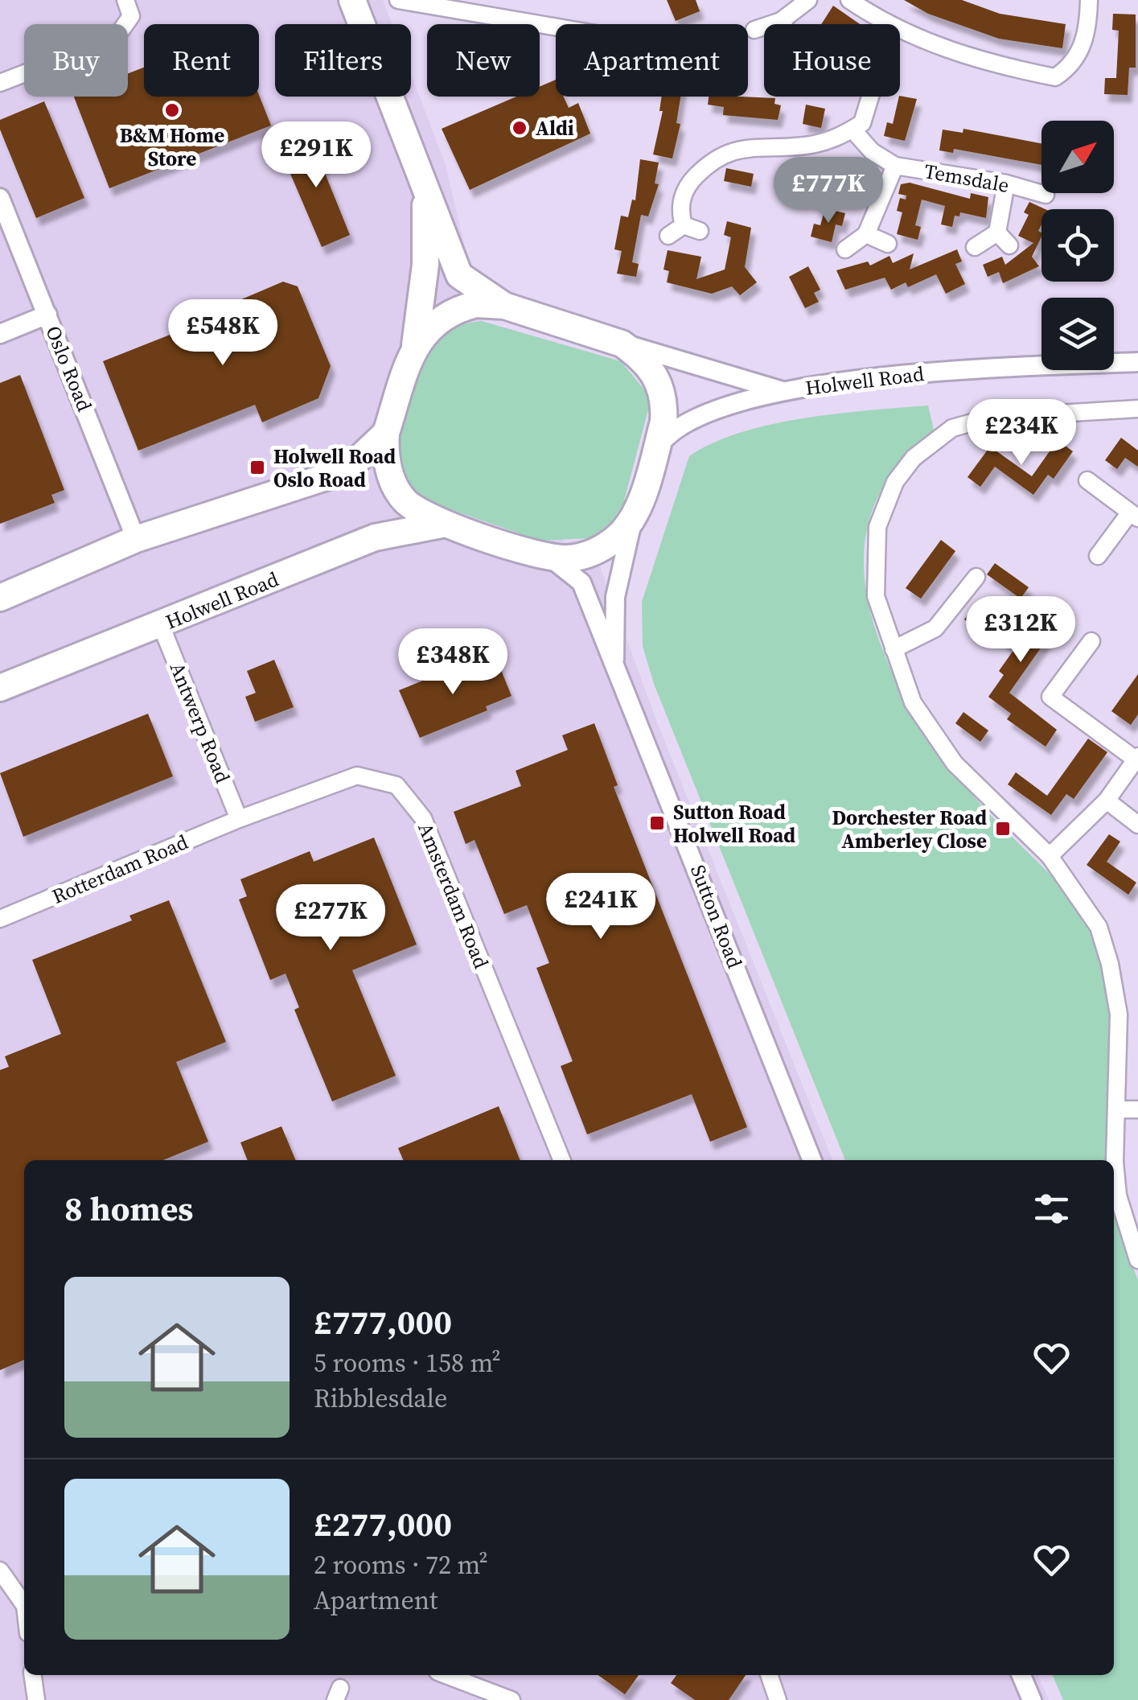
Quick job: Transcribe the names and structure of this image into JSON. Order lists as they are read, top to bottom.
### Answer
{
  "streets": {
    "highway": ["Holwell Road"],
    "street": [
      "Temsdale",
      "Oslo Road",
      "Antwerp Road",
      "Rotterdam Road",
      "Amsterdam Road",
      "Sutton Road"
    ]
  },
  "crossings": [
    ["Holwell Road", "Antwerp Road"],
    ["Holwell Road", "Sutton Road"],
    ["Antwerp Road", "Rotterdam Road"],
    ["Antwerp Road", "Amsterdam Road"],
    ["Rotterdam Road", "Amsterdam Road"]
  ],
  "places": {
    "other": ["B&M Home Store", "Aldi"],
    "transit": ["Holwell Road Oslo Road", "Sutton Road Holwell Road", "Dorchester Road Amberley Close"]
  },
  "north": "top right",
  "page": {
    "chip": [
      "Buy",
      "Rent",
      "Filters",
      "New",
      "Apartment",
      "House"
    ],
    "price": [
      "£291K",
      "£777K",
      "£548K",
      "£234K",
      "£312K",
      "£348K",
      "£241K",
      "£277K"
    ],
    "heading": "8 homes",
    "list": [
      {
        "name": "£777,000",
        "note": "5 rooms · 158 m² · Ribblesdale"
      },
      {
        "name": "£277,000",
        "note": "2 rooms · 72 m² · Apartment"
      }
    ]
  }
}
